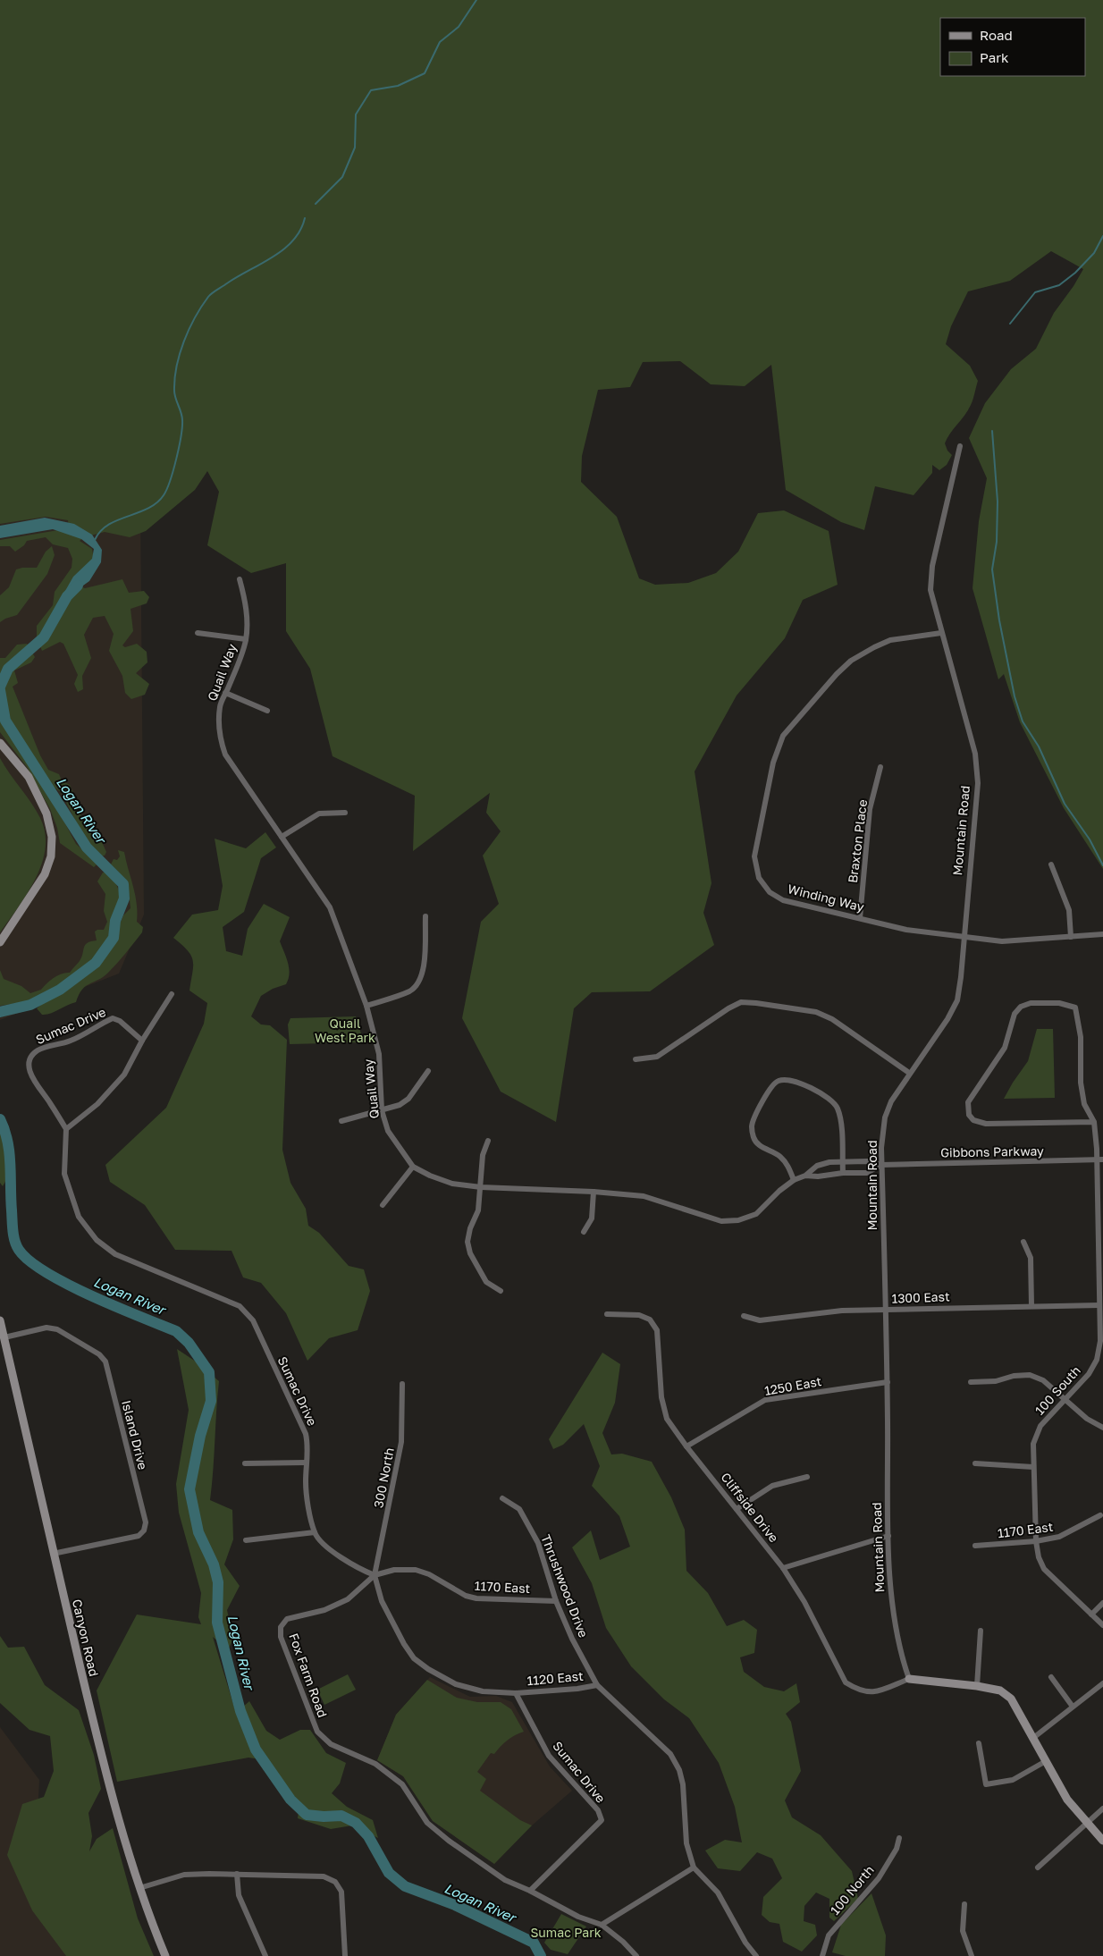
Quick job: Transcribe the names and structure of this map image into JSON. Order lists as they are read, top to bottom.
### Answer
{
  "streets": {
    "street": [
      "Quail Way",
      "Mountain Road",
      "Braxton Place",
      "Winding Way",
      "Sumac Drive",
      "Gibbons Parkway",
      "1300 East",
      "1250 East",
      "100 South",
      "Island Drive",
      "300 North",
      "Cliffside Drive",
      "1170 East",
      "Thrushwood Drive",
      "Canyon Road",
      "Fox Farm Road",
      "1120 East",
      "100 North"
    ]
  },
  "crossings": [
    ["Quail Way", "Mountain Road"],
    ["Quail Way", "Gibbons Parkway"],
    ["Mountain Road", "Winding Way"],
    ["Mountain Road", "Gibbons Parkway"],
    ["Mountain Road", "1300 East"],
    ["Mountain Road", "1250 East"],
    ["Mountain Road", "Cliffside Drive"],
    ["Braxton Place", "Winding Way"],
    ["Sumac Drive", "Fox Farm Road"],
    ["Sumac Drive", "1120 East"],
    ["Gibbons Parkway", "100 South"],
    ["1300 East", "100 South"],
    ["1250 East", "Cliffside Drive"],
    ["100 South", "1170 East"],
    ["Island Drive", "Canyon Road"],
    ["300 North", "1170 East"],
    ["300 North", "Fox Farm Road"],
    ["1170 East", "Thrushwood Drive"],
    ["1170 East", "Fox Farm Road"],
    ["Thrushwood Drive", "1120 East"]
  ],
  "water": ["Logan River"],
  "parks": ["Quail West Park", "Sumac Park"],
  "legend": ["Road", "Park"]
}
